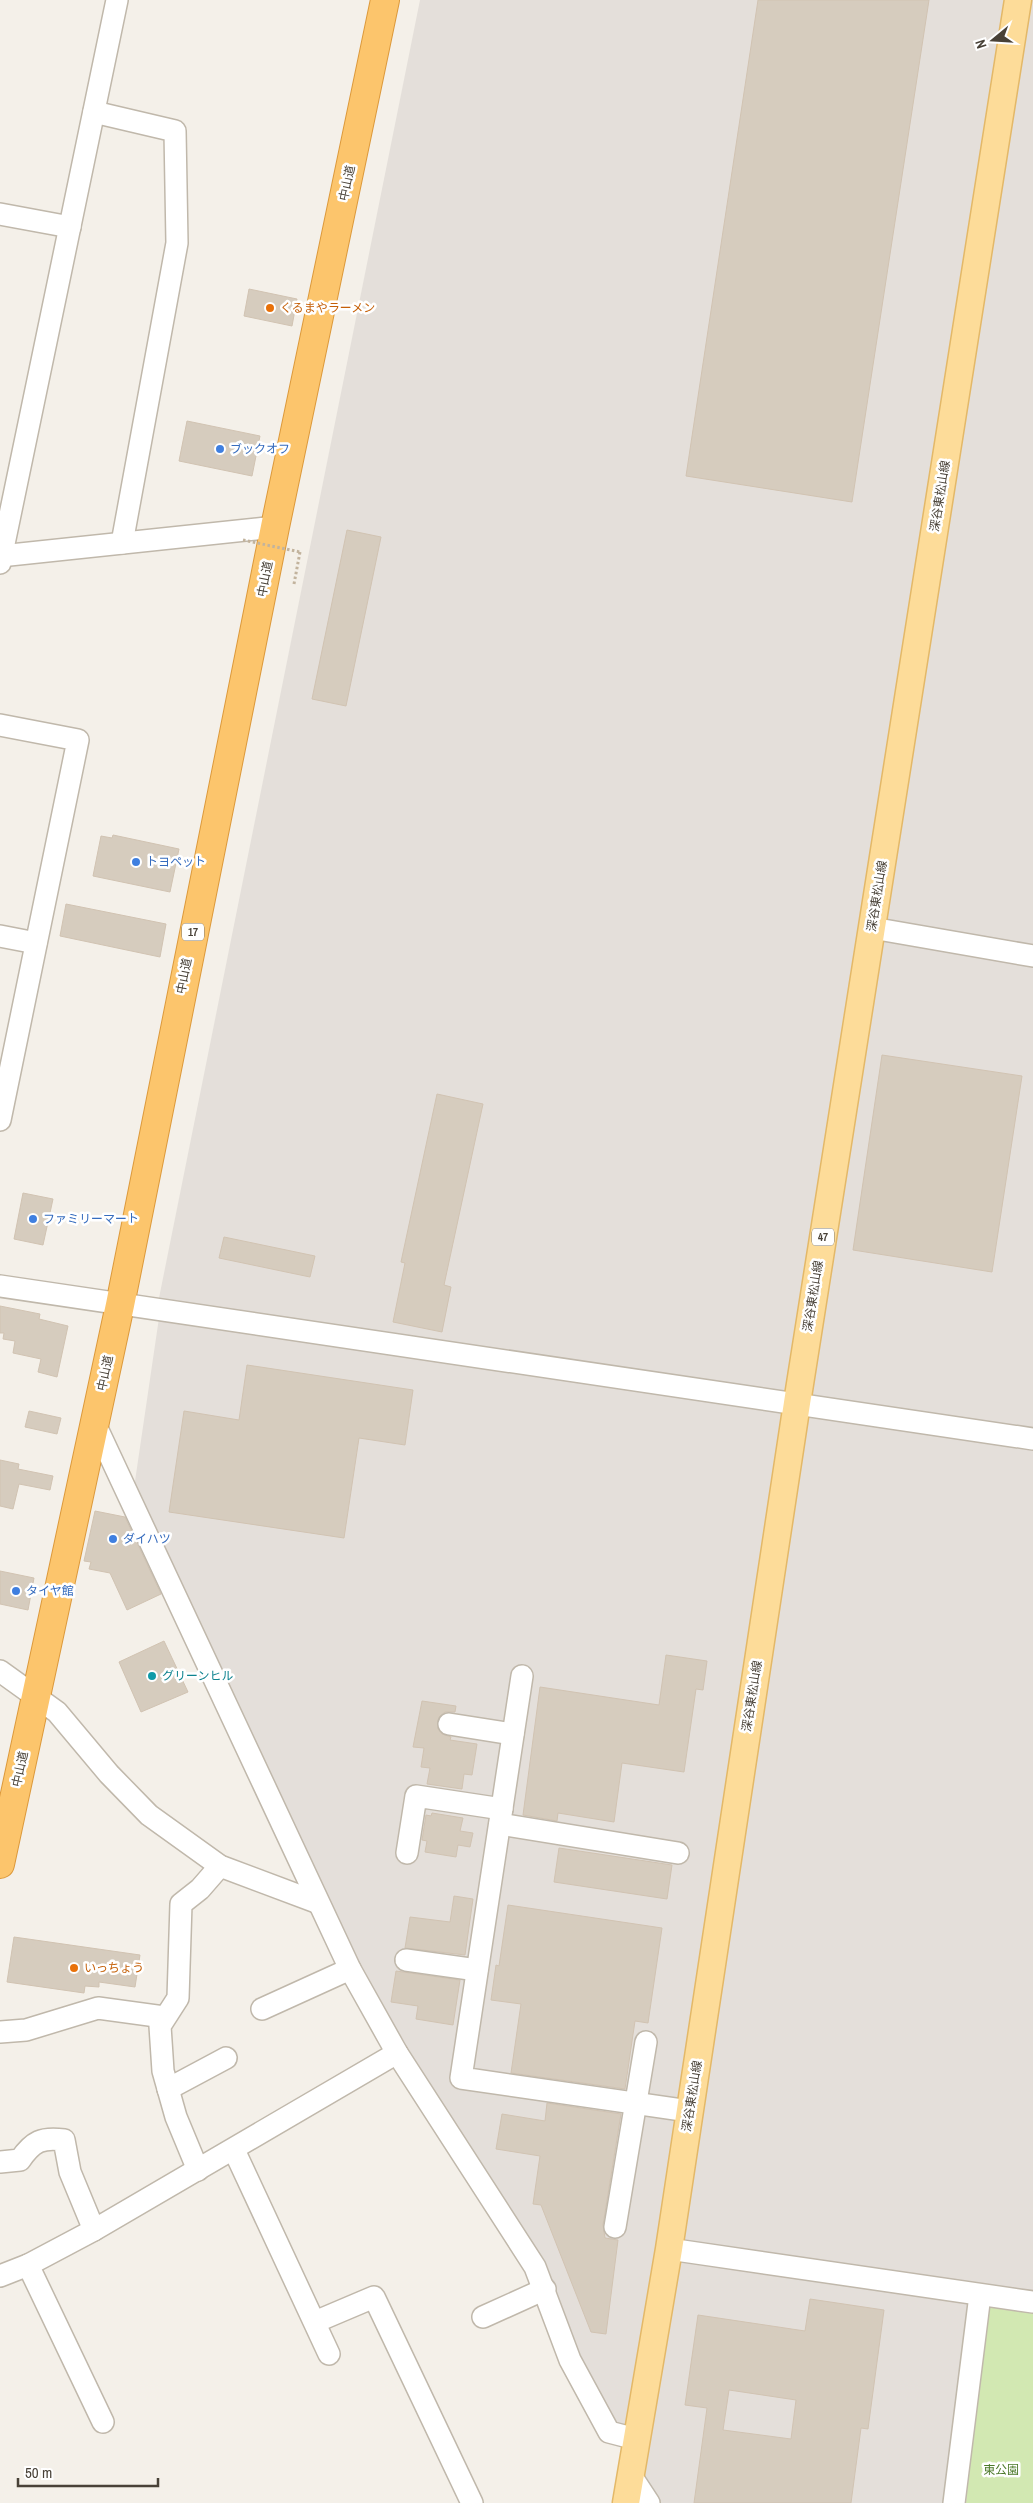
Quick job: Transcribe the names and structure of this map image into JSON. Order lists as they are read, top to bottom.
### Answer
{
  "streets": {
    "highway": ["中山道", "17"],
    "main road": ["深谷東松山線", "47"]
  },
  "parks": ["東公園"],
  "places": [
    "くるまやラーメン",
    "ブックオフ",
    "トヨペット",
    "ファミリーマート",
    "ダイハツ",
    "タイヤ館",
    "グリーンヒル",
    "いっちょう"
  ],
  "scale_bar": "50 m",
  "north": "left"
}
